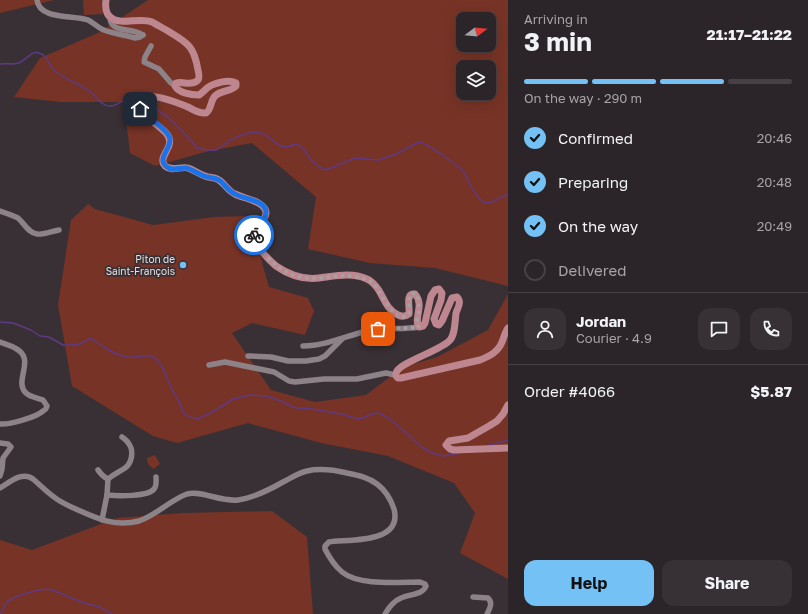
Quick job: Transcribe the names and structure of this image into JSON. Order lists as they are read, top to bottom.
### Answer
{
  "places": ["Piton de Saint-François"],
  "north": "right",
  "page": {
    "heading": ["3 min", "Arriving in", "21:17–21:22"],
    "panel": [
      "Jordan",
      "Courier · 4.9",
      "Order #4066",
      "$5.87"
    ],
    "bar": "On the way · 290 m",
    "list": [
      ["Confirmed", "20:46"],
      ["Preparing", "20:48"],
      ["On the way", "20:49"],
      "Delivered"
    ],
    "buttons": ["Help", "Share"]
  }
}
